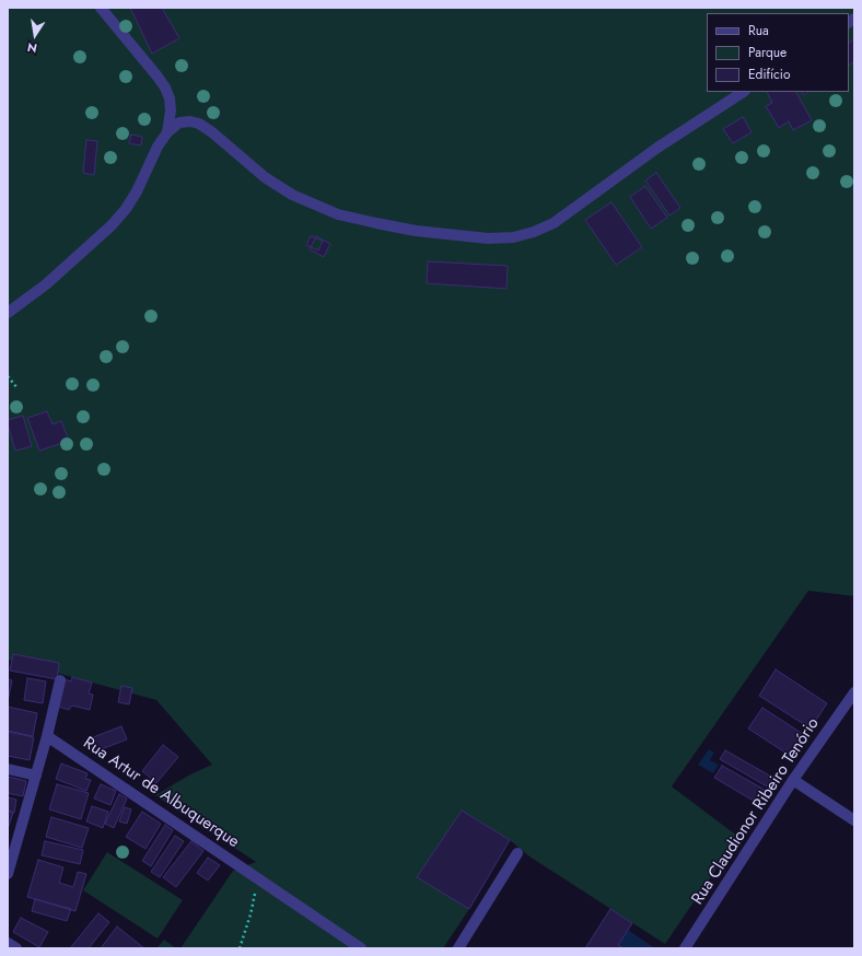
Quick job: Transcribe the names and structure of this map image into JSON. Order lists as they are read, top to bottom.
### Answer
{
  "streets": {
    "street": ["Rua Artur de Albuquerque", "Rua Claudionor Ribeiro Tenório"]
  },
  "legend": ["Rua", "Parque", "Edifício"],
  "north": "bottom"
}
